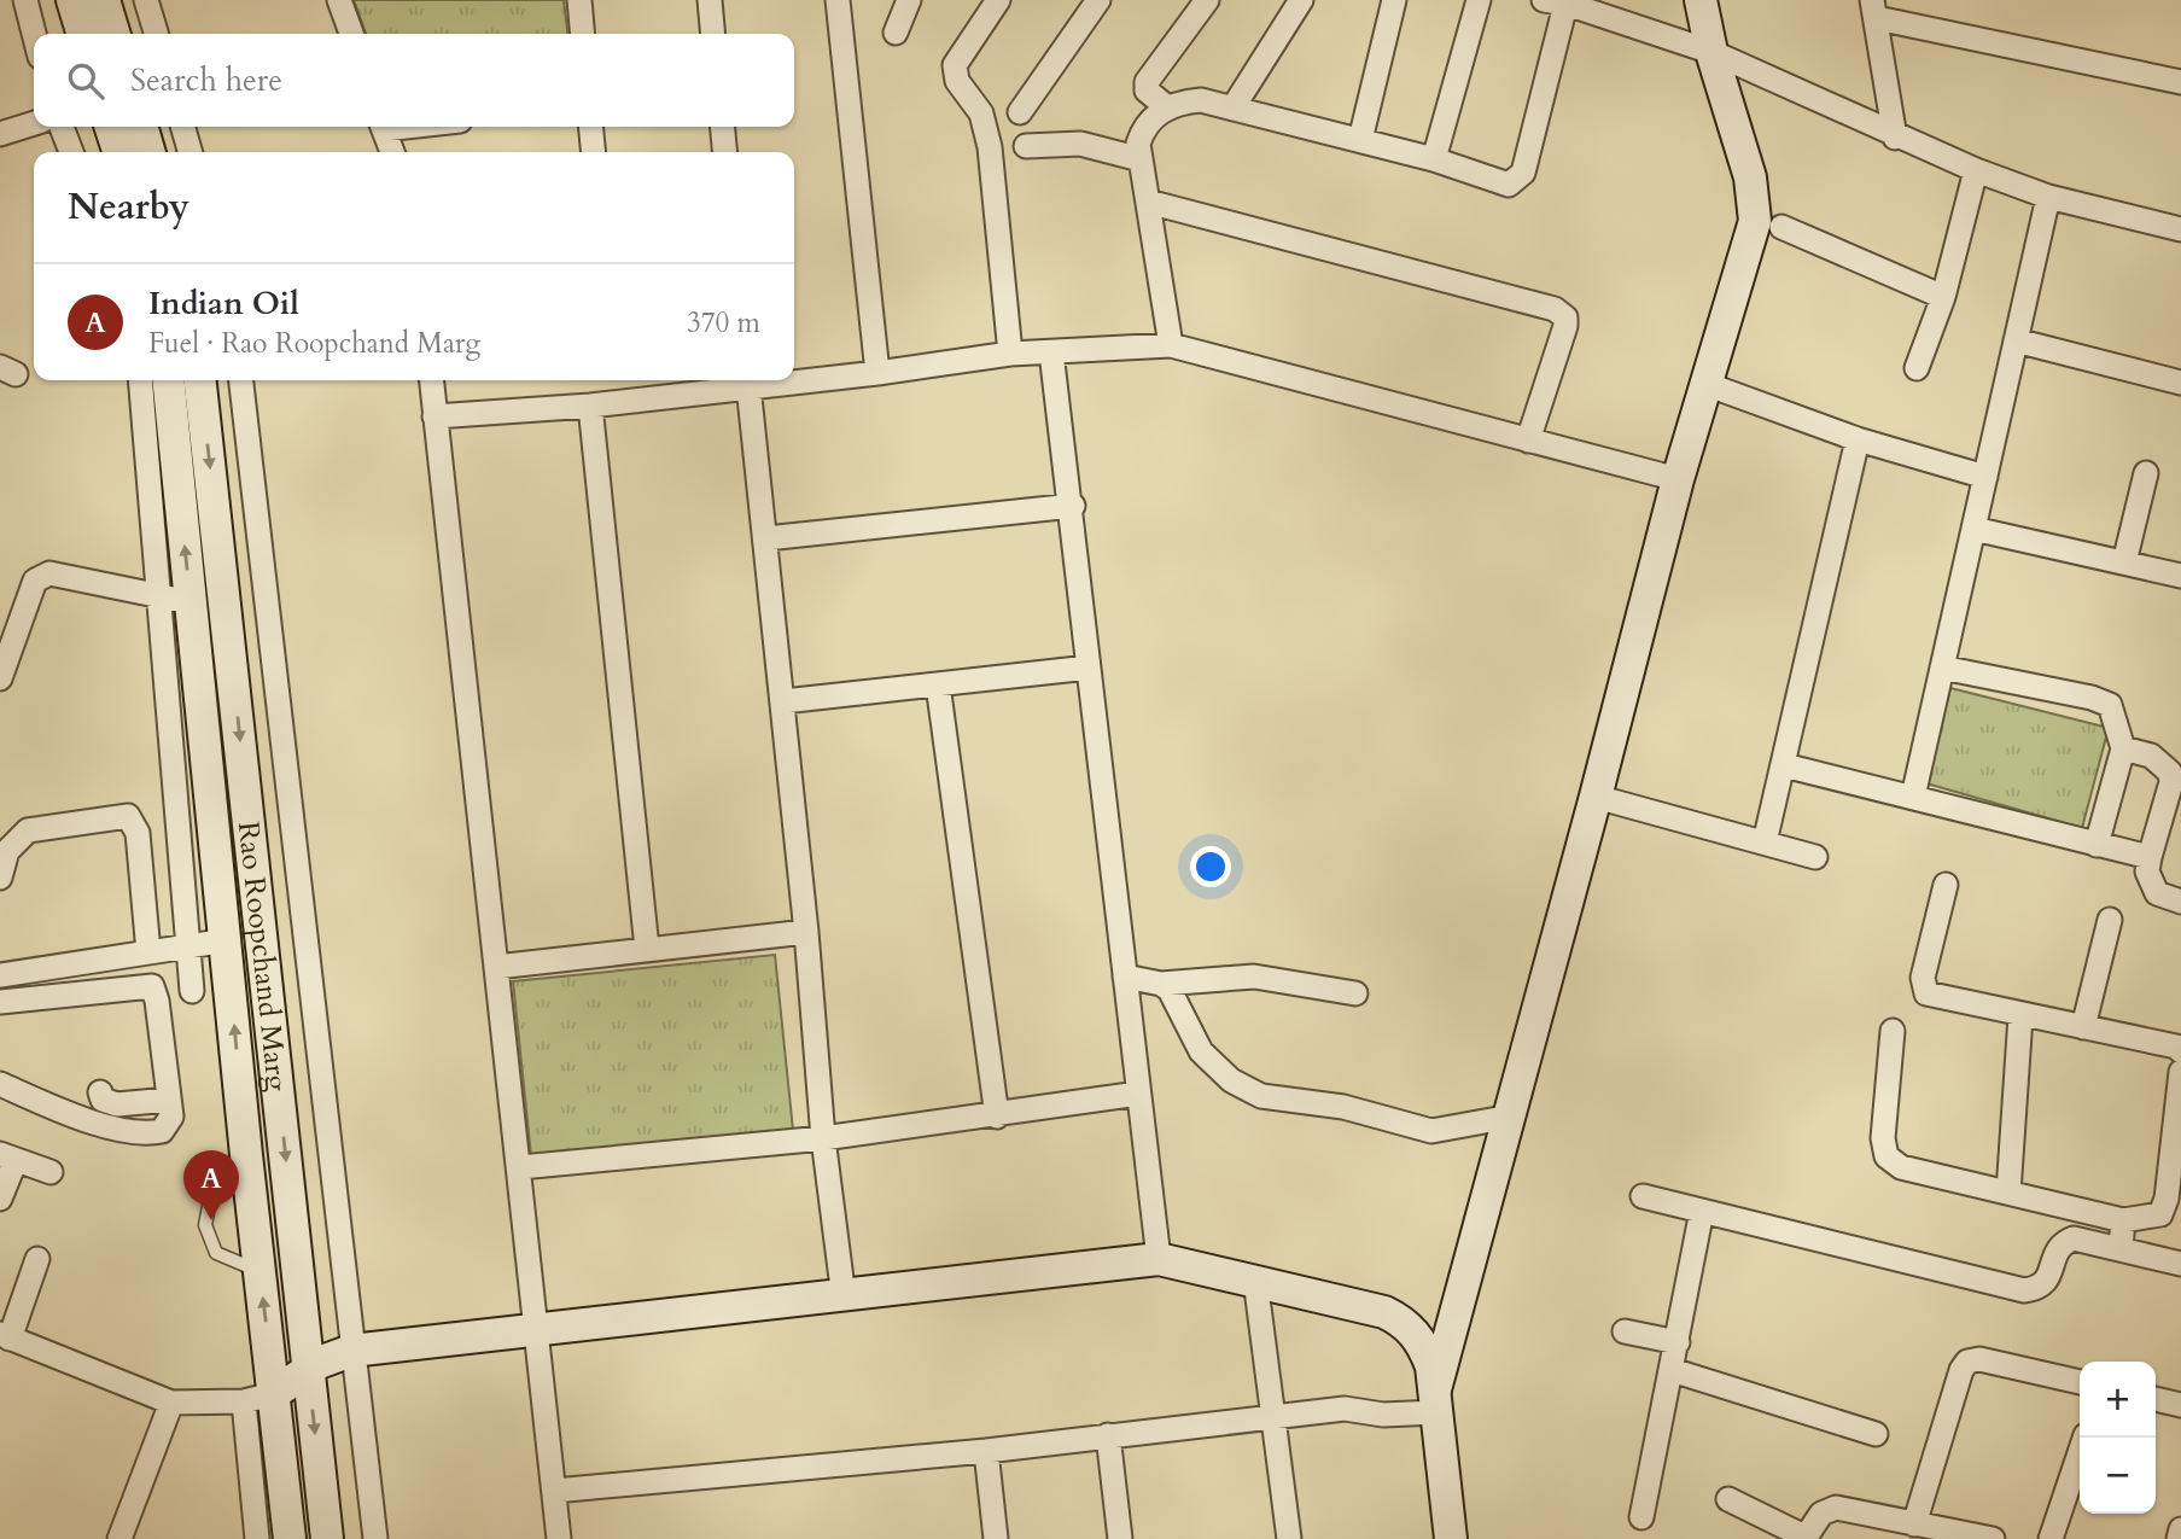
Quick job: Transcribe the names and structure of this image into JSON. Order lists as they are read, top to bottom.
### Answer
{
  "streets": {
    "street": ["Rao Roopchand Marg"]
  },
  "page": {
    "search": "Search here",
    "heading": "Nearby",
    "list": [
      {
        "mark": "A",
        "name": "Indian Oil",
        "note": "Fuel · Rao Roopchand Marg",
        "value": "370 m"
      }
    ],
    "pins": "A",
    "map_buttons": ["+", "−"]
  }
}
